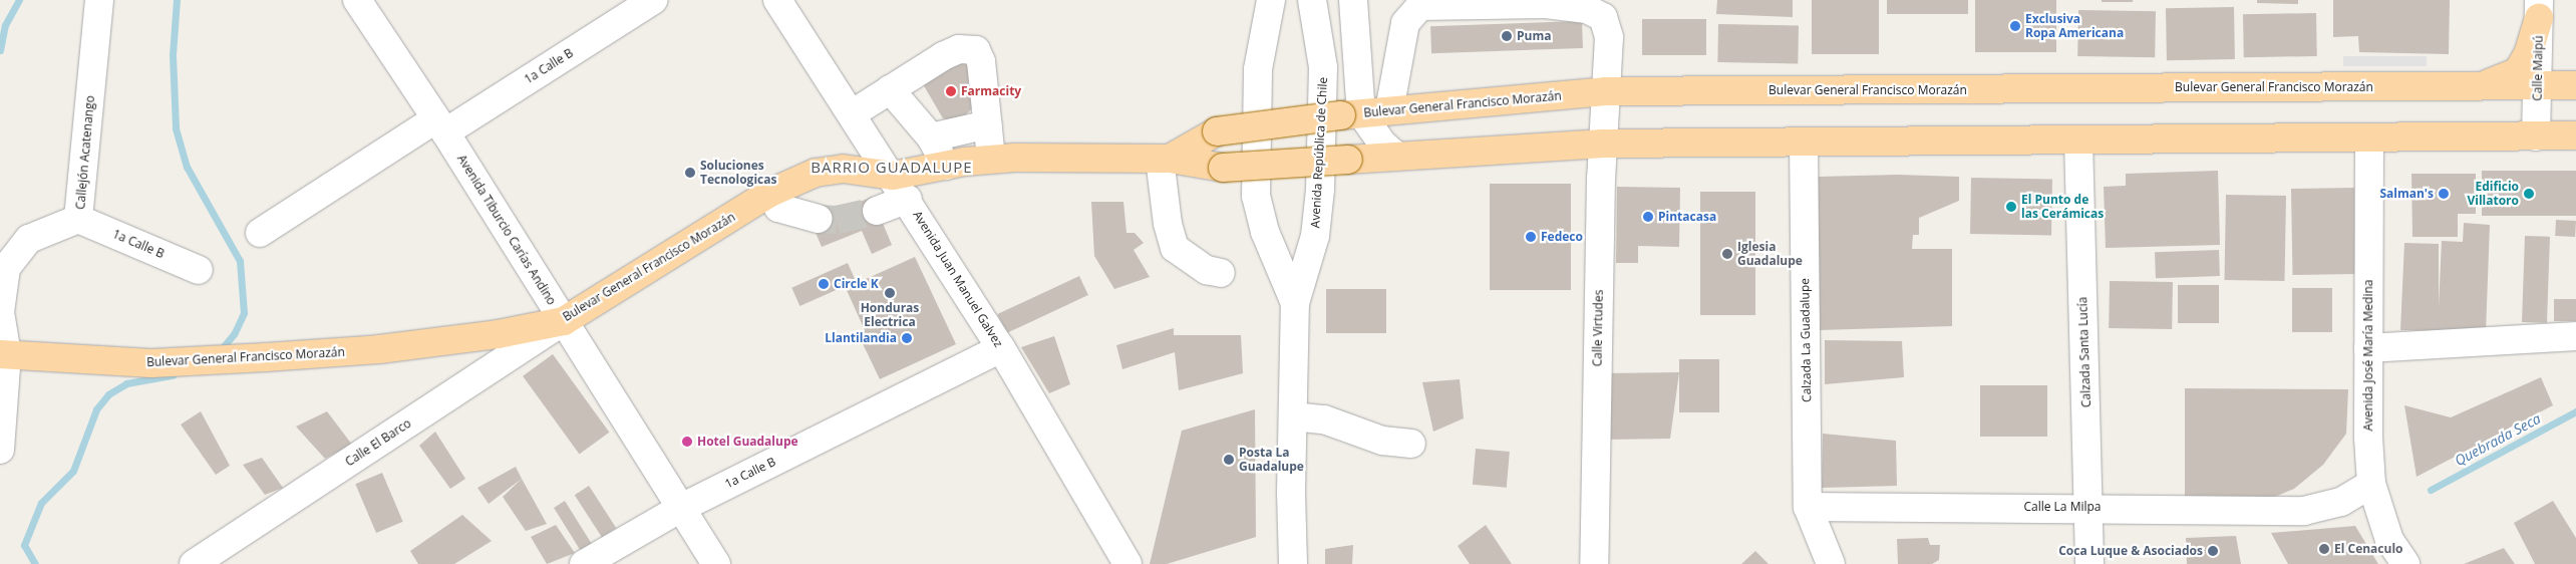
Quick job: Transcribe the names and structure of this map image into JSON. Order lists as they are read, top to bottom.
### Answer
{
  "streets": {
    "main road": ["Bulevar General Francisco Morazán"],
    "street": [
      "1a Calle B",
      "Calle Maipú",
      "Callejón Acatenango",
      "Avenida República de Chile",
      "Avenida Tiburcio Carías Andino",
      "Avenida Juan Manuel Galvez",
      "Calle Virtudes",
      "Calzada La Guadalupe",
      "Calzada Santa Lucía",
      "Avenida José María Medina",
      "Calle El Barco",
      "Calle La Milpa"
    ]
  },
  "crossings": [
    ["1a Calle B", "Callejón Acatenango"],
    ["1a Calle B", "Avenida Tiburcio Carías Andino"],
    ["1a Calle B", "Avenida Juan Manuel Galvez"],
    ["Calle Maipú", "Bulevar General Francisco Morazán"],
    ["Bulevar General Francisco Morazán", "Callejón Acatenango"],
    ["Bulevar General Francisco Morazán", "Avenida Tiburcio Carías Andino"],
    ["Bulevar General Francisco Morazán", "Avenida Juan Manuel Galvez"],
    ["Bulevar General Francisco Morazán", "Calle Virtudes"],
    ["Bulevar General Francisco Morazán", "Calzada La Guadalupe"],
    ["Bulevar General Francisco Morazán", "Calzada Santa Lucía"],
    ["Bulevar General Francisco Morazán", "Avenida José María Medina"],
    ["Bulevar General Francisco Morazán", "Calle El Barco"],
    ["Avenida Tiburcio Carías Andino", "Calle El Barco"],
    ["Calzada La Guadalupe", "Calle La Milpa"],
    ["Calzada Santa Lucía", "Calle La Milpa"],
    ["Avenida José María Medina", "Calle La Milpa"]
  ],
  "districts": ["BARRIO GUADALUPE"],
  "water": ["Quebrada Seca"],
  "places": [
    "Exclusiva Ropa Americana",
    "Puma",
    "Farmacity",
    "Soluciones Tecnologicas",
    "Salman's",
    "Edificio Villatoro",
    "El Punto de las Cerámicas",
    "Pintacasa",
    "Fedeco",
    "Iglesia Guadalupe",
    "Circle K",
    "Honduras Electrica",
    "Llantilandia",
    "Hotel Guadalupe",
    "Posta La Guadalupe",
    "El Cenaculo",
    "Coca Luque & Asociados"
  ]
}
